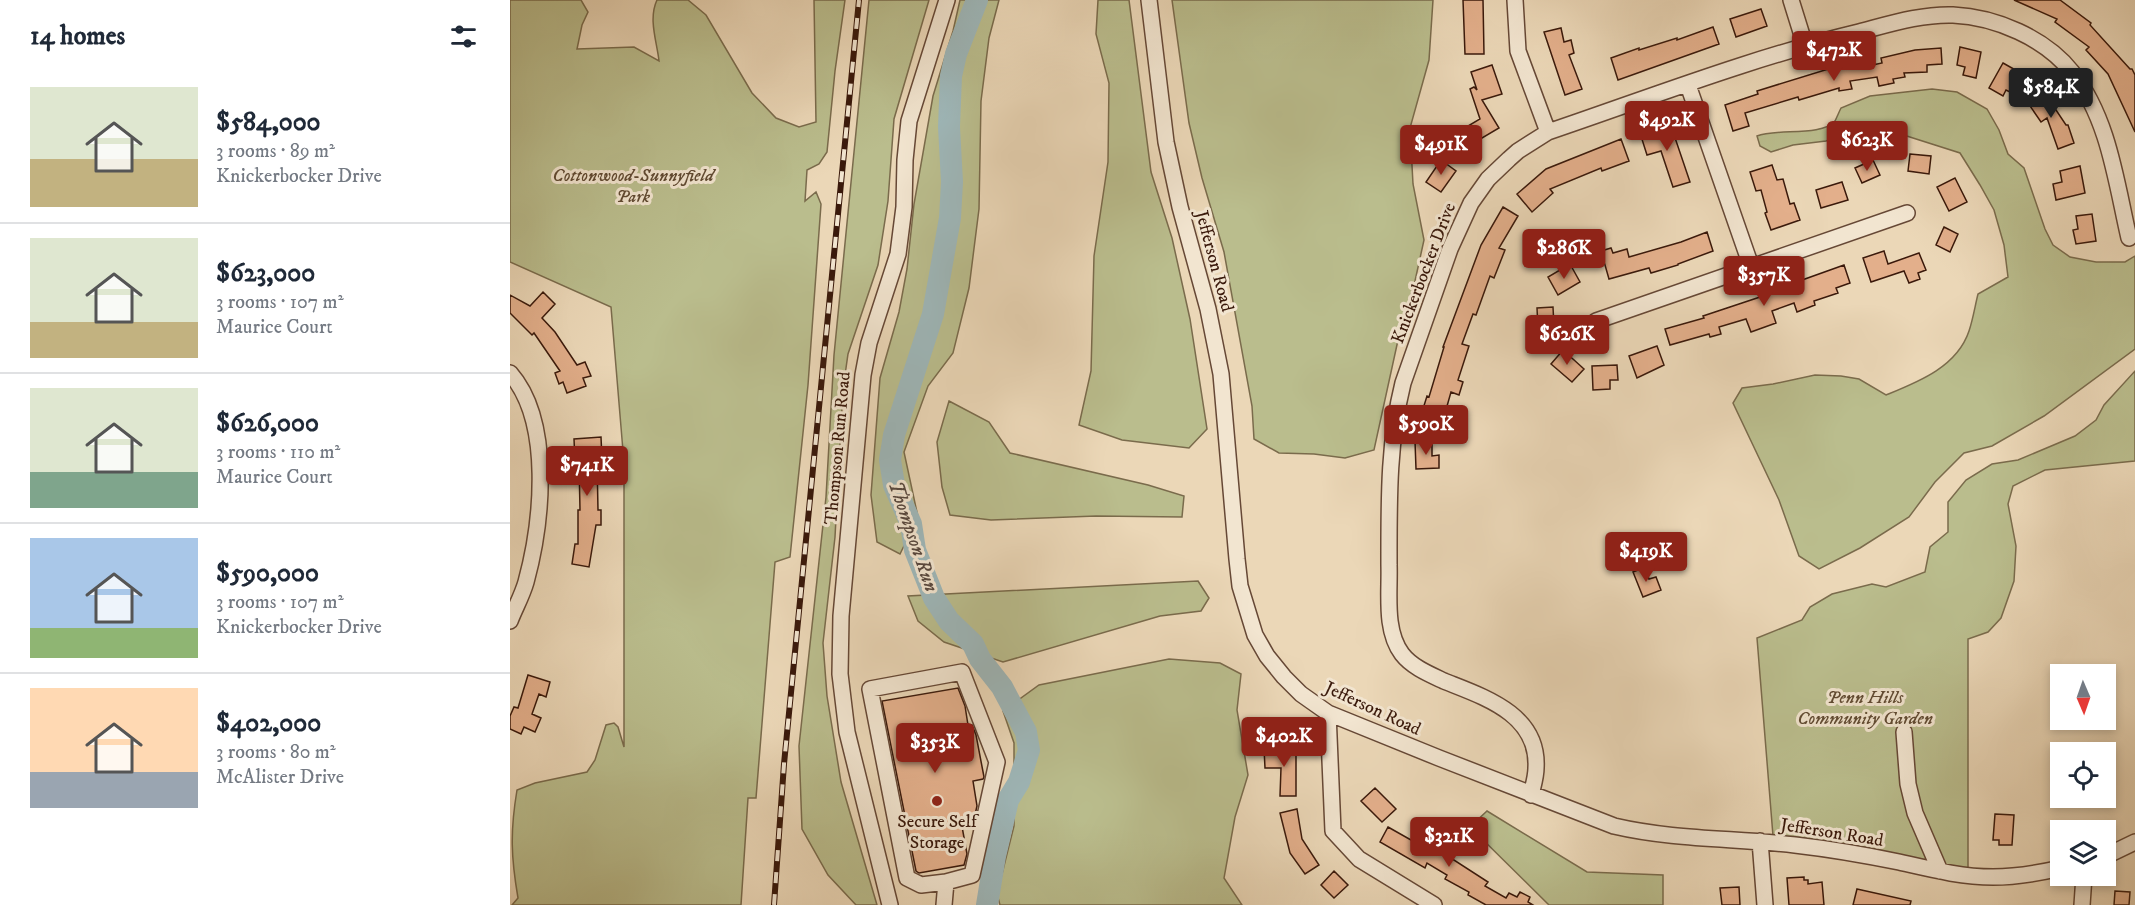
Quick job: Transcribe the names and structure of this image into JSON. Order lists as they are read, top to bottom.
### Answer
{
  "streets": {
    "street": ["Jefferson Road", "Knickerbocker Drive", "Thompson Run Road"]
  },
  "crossings": [
    ["Jefferson Road", "Knickerbocker Drive"]
  ],
  "water": ["Thompson Run"],
  "parks": ["Cottonwood-Sunnyfield Park", "Penn Hills Community Garden"],
  "places": ["Secure Self Storage"],
  "north": "bottom",
  "page": {
    "heading": "14 homes",
    "price": [
      "$472K",
      "$584K",
      "$492K",
      "$623K",
      "$491K",
      "$286K",
      "$357K",
      "$626K",
      "$590K",
      "$741K",
      "$419K",
      "$402K",
      "$353K",
      "$321K"
    ],
    "list": [
      {
        "name": "$584,000",
        "note": "3 rooms · 89 m² · Knickerbocker Drive"
      },
      {
        "name": "$623,000",
        "note": "3 rooms · 107 m² · Maurice Court"
      },
      {
        "name": "$626,000",
        "note": "3 rooms · 110 m² · Maurice Court"
      },
      {
        "name": "$590,000",
        "note": "3 rooms · 107 m² · Knickerbocker Drive"
      },
      {
        "name": "$402,000",
        "note": "3 rooms · 80 m² · McAlister Drive"
      }
    ]
  }
}
